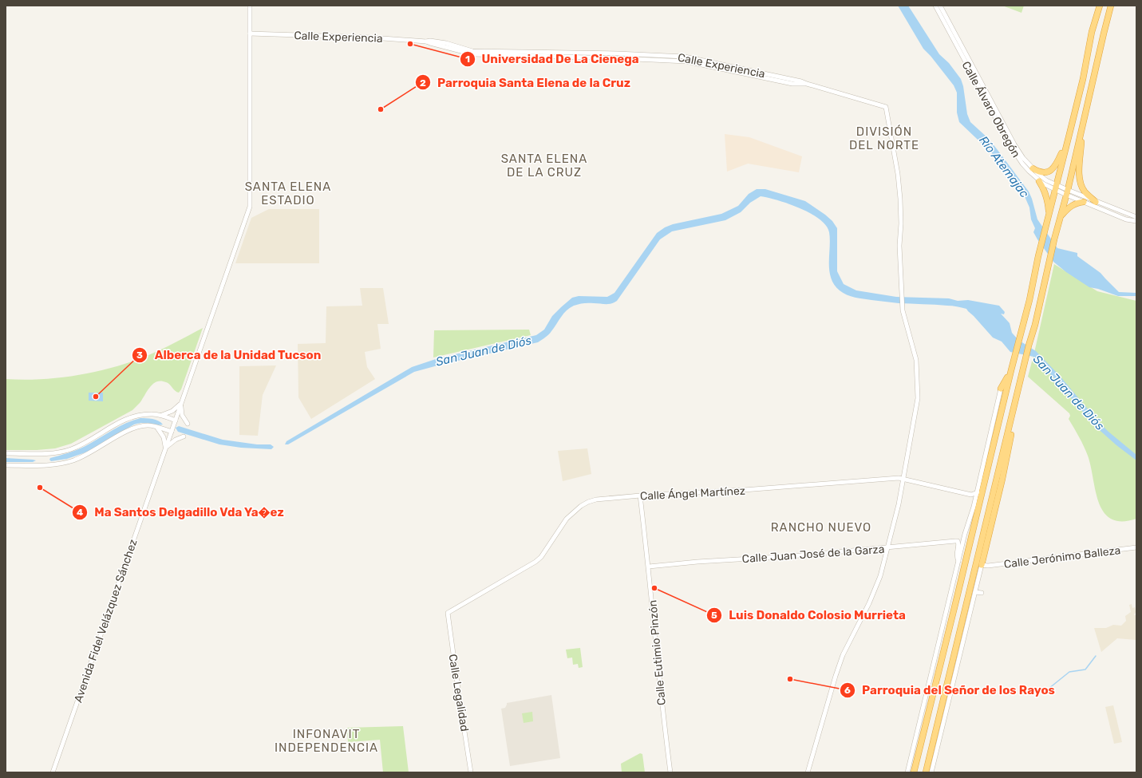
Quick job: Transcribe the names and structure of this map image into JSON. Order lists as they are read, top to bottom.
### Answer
{
  "streets": {
    "street": [
      "Calle Experiencia",
      "Calle Álvaro Obregón",
      "Calle Ángel Martínez",
      "Calle Juan José de la Garza",
      "Calle Jerónimo Balleza",
      "Avenida Fidel Velázquez Sánchez",
      "Calle Eutimio Pinzón",
      "Calle Legalidad"
    ]
  },
  "crossings": [
    ["Calle Experiencia", "Calle Ángel Martínez"],
    ["Calle Experiencia", "Avenida Fidel Velázquez Sánchez"],
    ["Calle Ángel Martínez", "Calle Eutimio Pinzón"],
    ["Calle Ángel Martínez", "Calle Legalidad"],
    ["Calle Juan José de la Garza", "Calle Eutimio Pinzón"]
  ],
  "districts": [
    "DIVISIÓN DEL NORTE",
    "SANTA ELENA DE LA CRUZ",
    "SANTA ELENA ESTADIO",
    "RANCHO NUEVO",
    "INFONAVIT INDEPENDENCIA"
  ],
  "water": ["Río Atemajac", "San Juan de Diós"],
  "places": [
    "Universidad De La Cienega",
    "Parroquia Santa Elena de la Cruz",
    "Alberca de la Unidad Tucson",
    "Ma Santos Delgadillo Vda Ya�ez",
    "Luis Donaldo Colosio Murrieta",
    "Parroquia del Señor de los Rayos"
  ]
}
